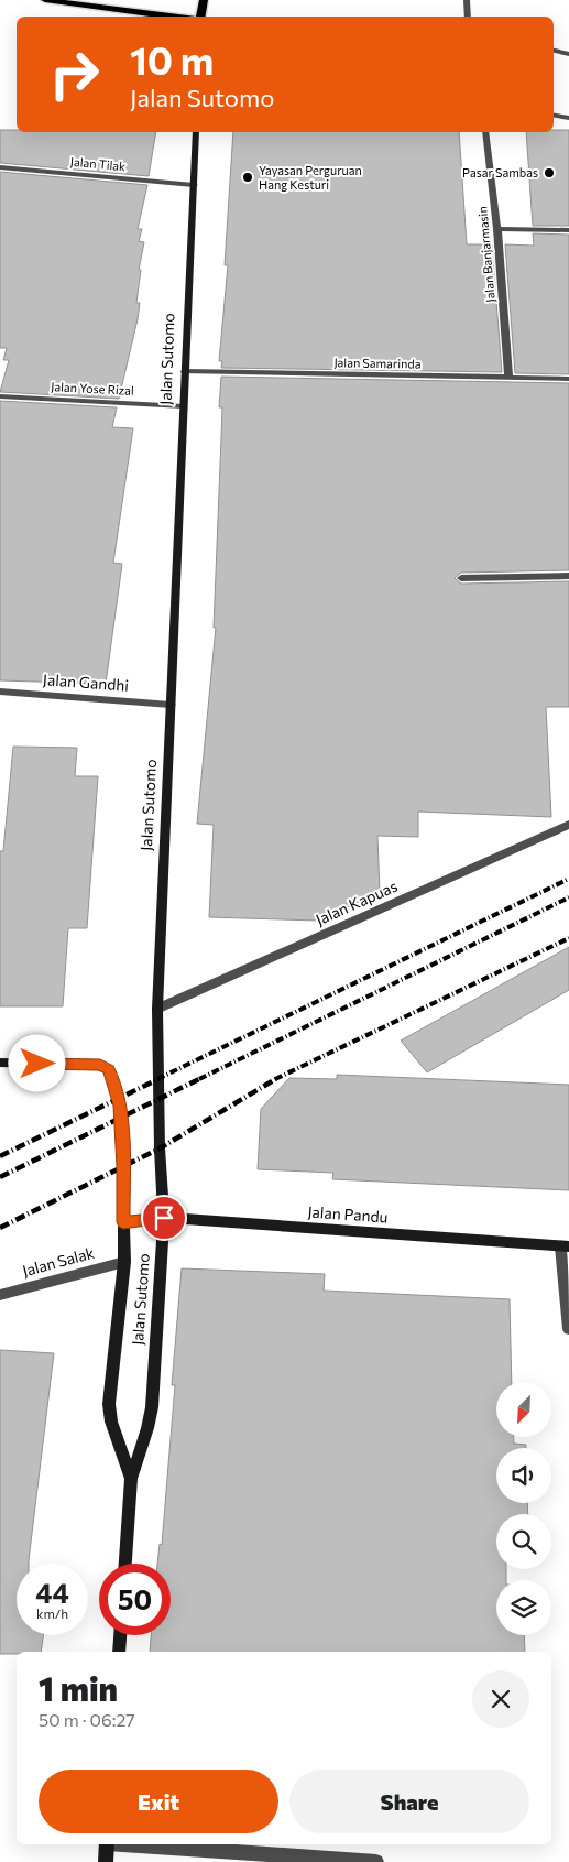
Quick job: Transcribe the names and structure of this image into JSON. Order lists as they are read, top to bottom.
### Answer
{
  "streets": {
    "main road": ["Jalan Sutomo", "Jalan Pandu"],
    "street": [
      "Jalan Tilak",
      "Jalan Banjarmasin",
      "Jalan Samarinda",
      "Jalan Yose Rizal",
      "Jalan Gandhi",
      "Jalan Kapuas",
      "Jalan Salak"
    ]
  },
  "crossings": [
    ["Jalan Tilak", "Jalan Sutomo"],
    ["Jalan Banjarmasin", "Jalan Samarinda"],
    ["Jalan Sutomo", "Jalan Samarinda"],
    ["Jalan Sutomo", "Jalan Yose Rizal"],
    ["Jalan Sutomo", "Jalan Gandhi"],
    ["Jalan Sutomo", "Jalan Kapuas"],
    ["Jalan Sutomo", "Jalan Pandu"],
    ["Jalan Sutomo", "Jalan Salak"]
  ],
  "places": ["Pasar Sambas", "Yayasan Perguruan Hang Kesturi"],
  "north": "bottom left",
  "page": {
    "turn": ["10 m", "Jalan Sutomo"],
    "speed": "44 km/h",
    "limit": "50",
    "heading": ["1 min", "50 m · 06:27"],
    "buttons": ["Exit", "Share"]
  }
}
